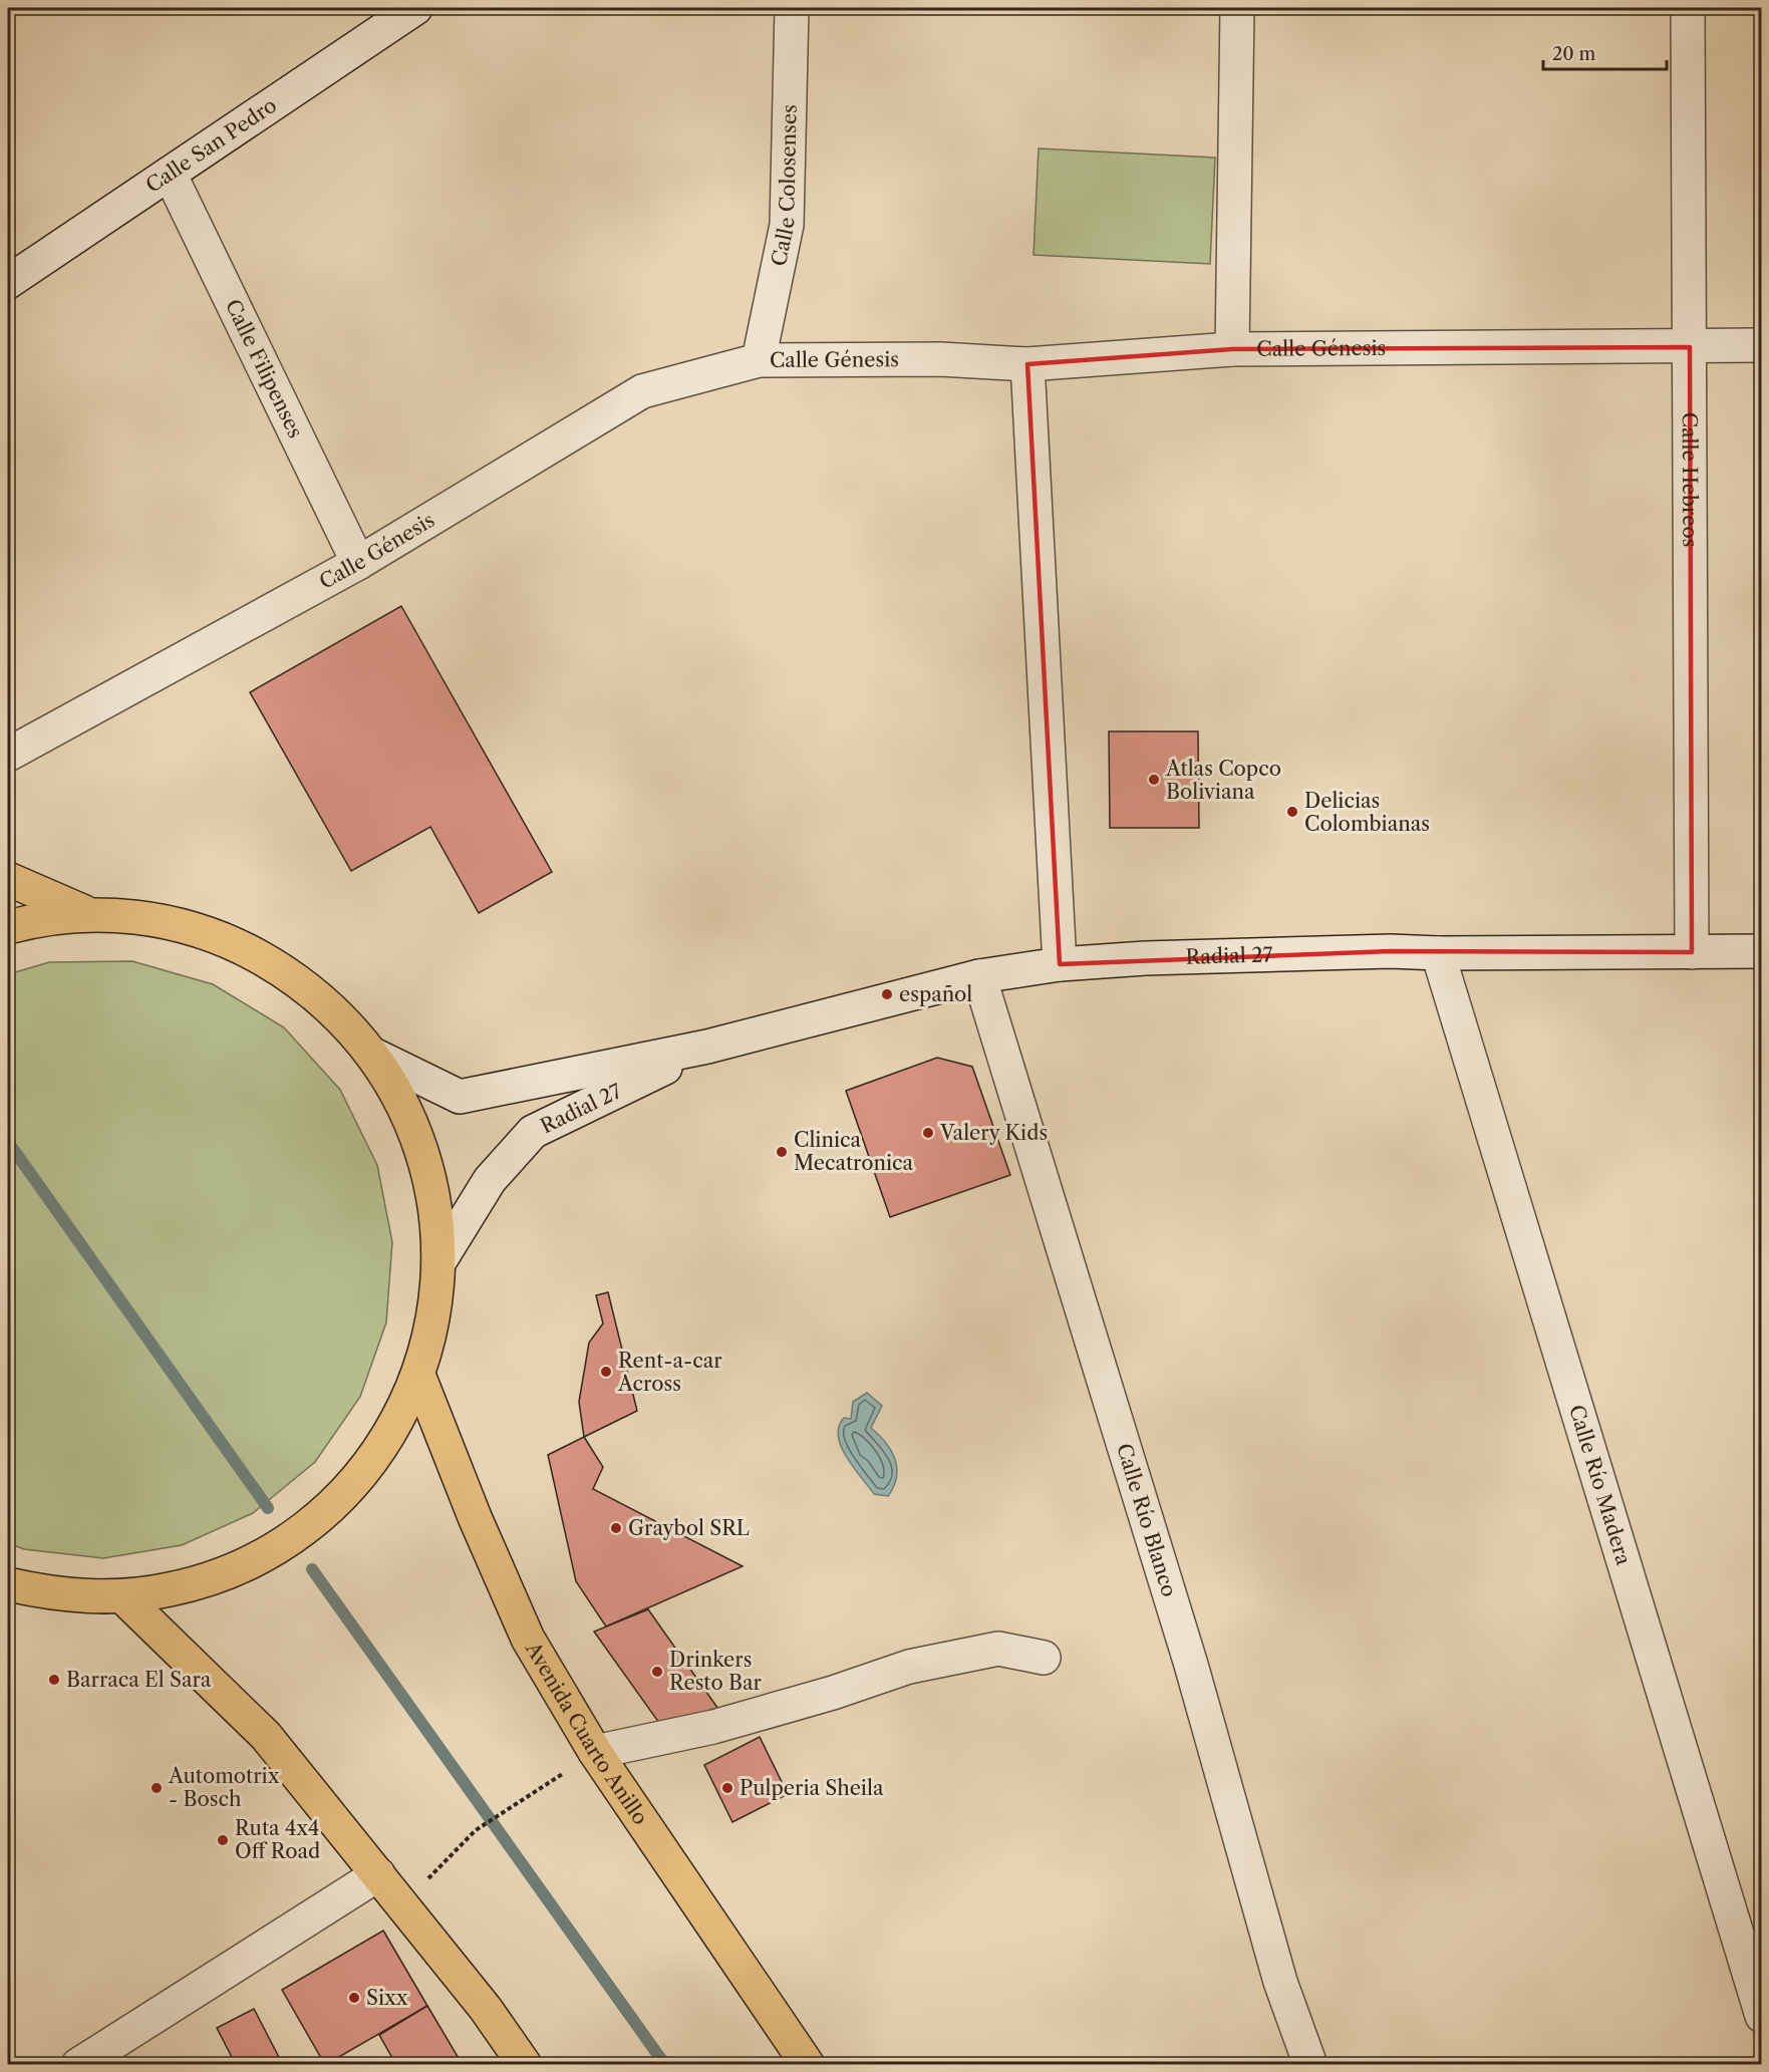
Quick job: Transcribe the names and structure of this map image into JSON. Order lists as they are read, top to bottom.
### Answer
{
  "streets": {
    "highway": ["Avenida Cuarto Anillo"],
    "street": [
      "Calle San Pedro",
      "Calle Colosenses",
      "Calle Génesis",
      "Calle Filipenses",
      "Calle Hebreos",
      "Radial 27",
      "Calle Río Madera",
      "Calle Río Blanco"
    ]
  },
  "crossings": [
    ["Calle San Pedro", "Calle Filipenses"],
    ["Calle Colosenses", "Calle Génesis"],
    ["Calle Génesis", "Calle Filipenses"],
    ["Calle Génesis", "Calle Hebreos"],
    ["Calle Hebreos", "Radial 27"],
    ["Radial 27", "Calle Río Madera"],
    ["Radial 27", "Calle Río Blanco"]
  ],
  "places": [
    "Atlas Copco Boliviana",
    "Delicias Colombianas",
    "español",
    "Valery Kids",
    "Clinica Mecatronica",
    "Rent-a-car Across",
    "Graybol SRL",
    "Drinkers Resto Bar",
    "Barraca El Sara",
    "Automotrix - Bosch",
    "Pulperia Sheila",
    "Ruta 4x4 Off Road",
    "Sixx"
  ],
  "scale_bar": "20 m"
}
